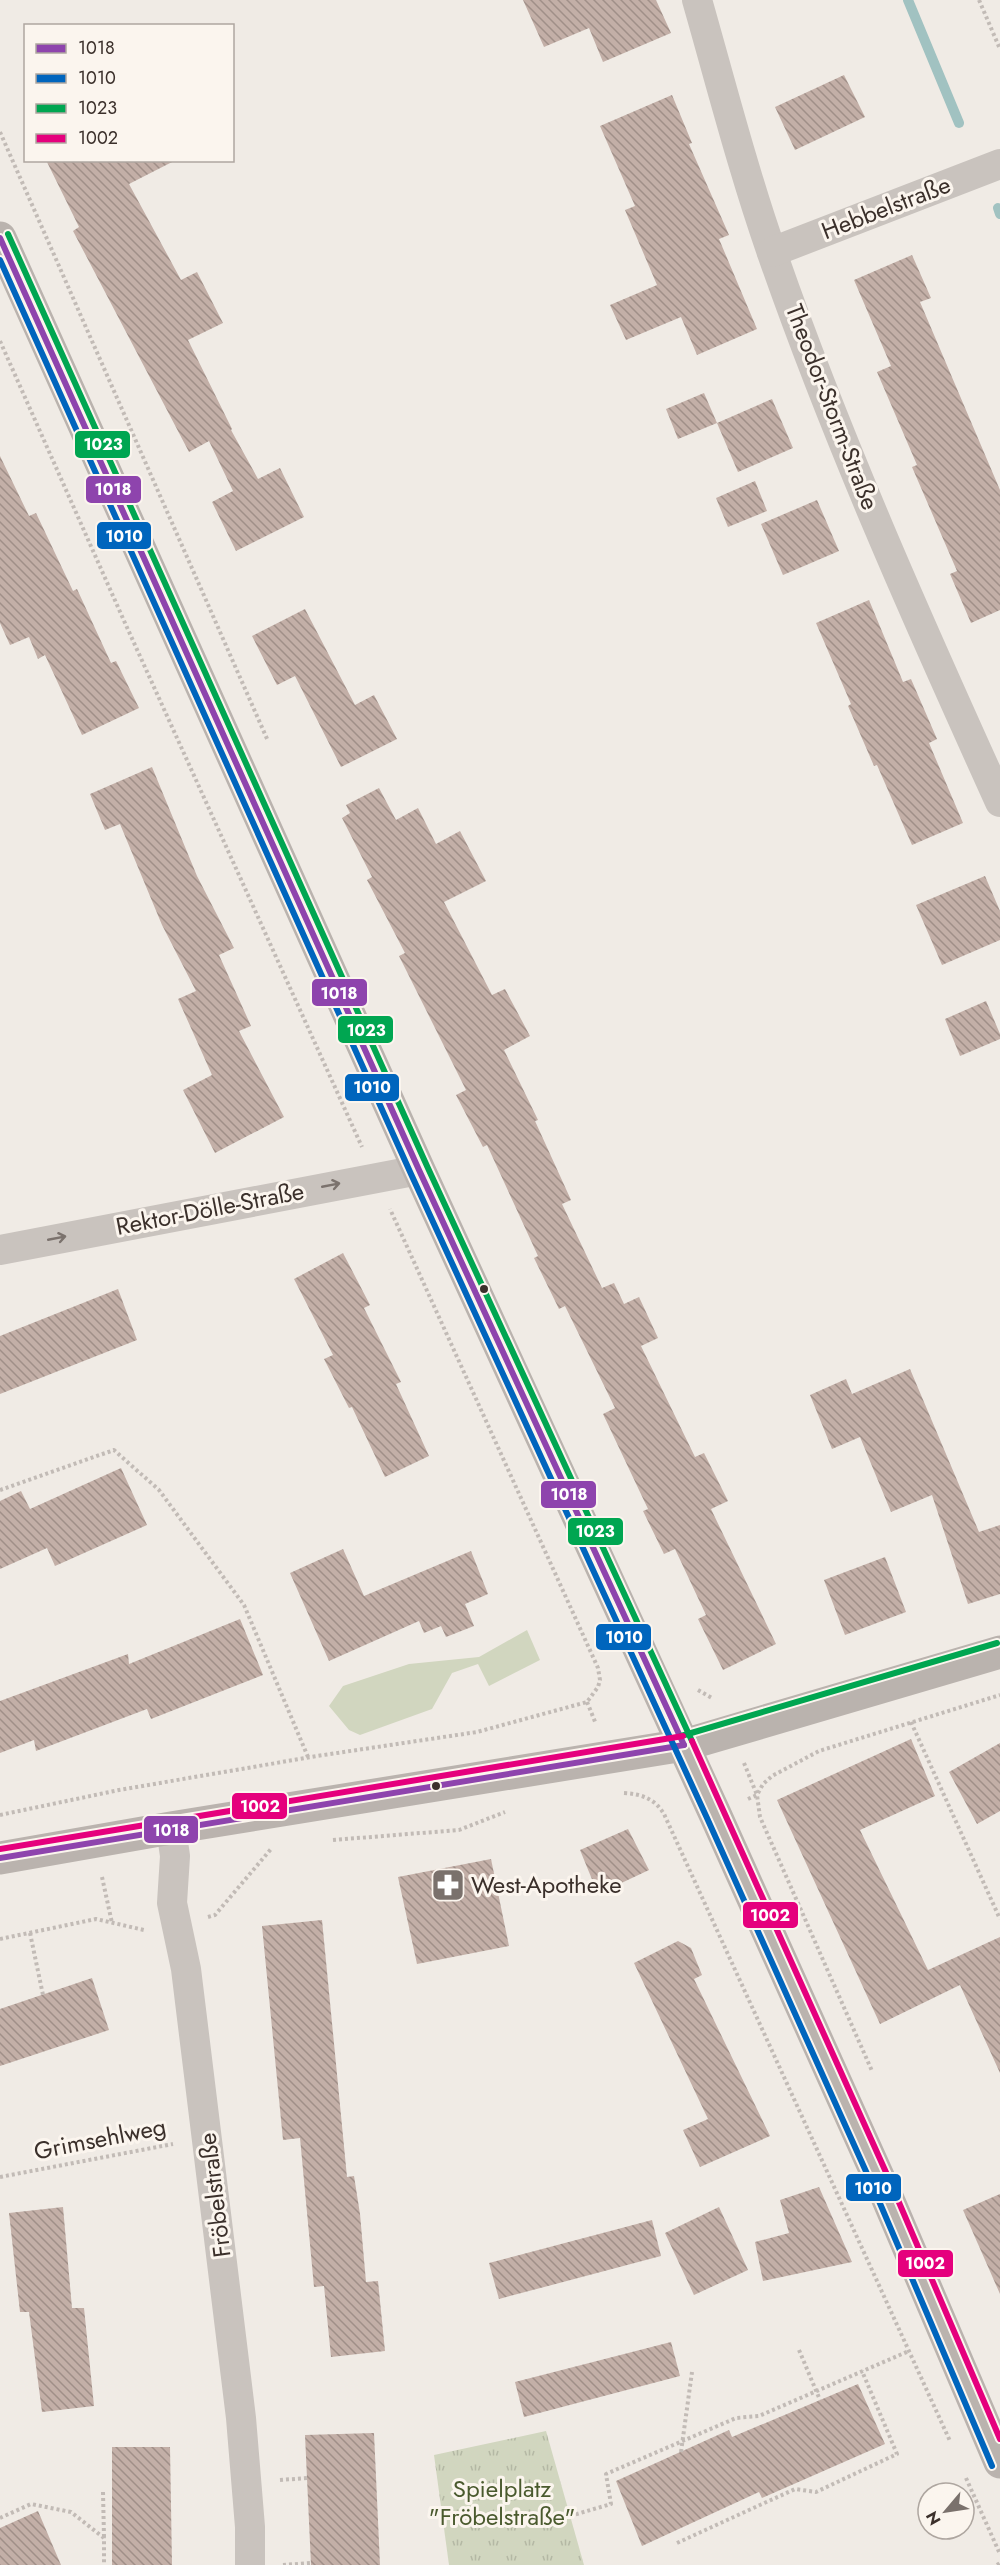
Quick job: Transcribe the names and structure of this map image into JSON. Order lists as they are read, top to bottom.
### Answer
{
  "streets": {
    "street": [
      "Hebbelstraße",
      "Theodor-Storm-Straße",
      "Rektor-Dölle-Straße",
      "Fröbelstraße"
    ],
    "path": ["Grimsehlweg"]
  },
  "crossings": [
    ["Hebbelstraße", "Theodor-Storm-Straße"],
    ["Grimsehlweg", "Fröbelstraße"]
  ],
  "one_way": ["Rektor-Dölle-Straße"],
  "parks": ["Spielplatz \"Fröbelstraße\""],
  "places": {
    "pharmacy": ["West-Apotheke"]
  },
  "lines": [
    "transit line 1023",
    "transit line 1018",
    "transit line 1010",
    "transit line 1002"
  ],
  "legend": [
    "1018",
    "1010",
    "1023",
    "1002"
  ],
  "north": "bottom left"
}
